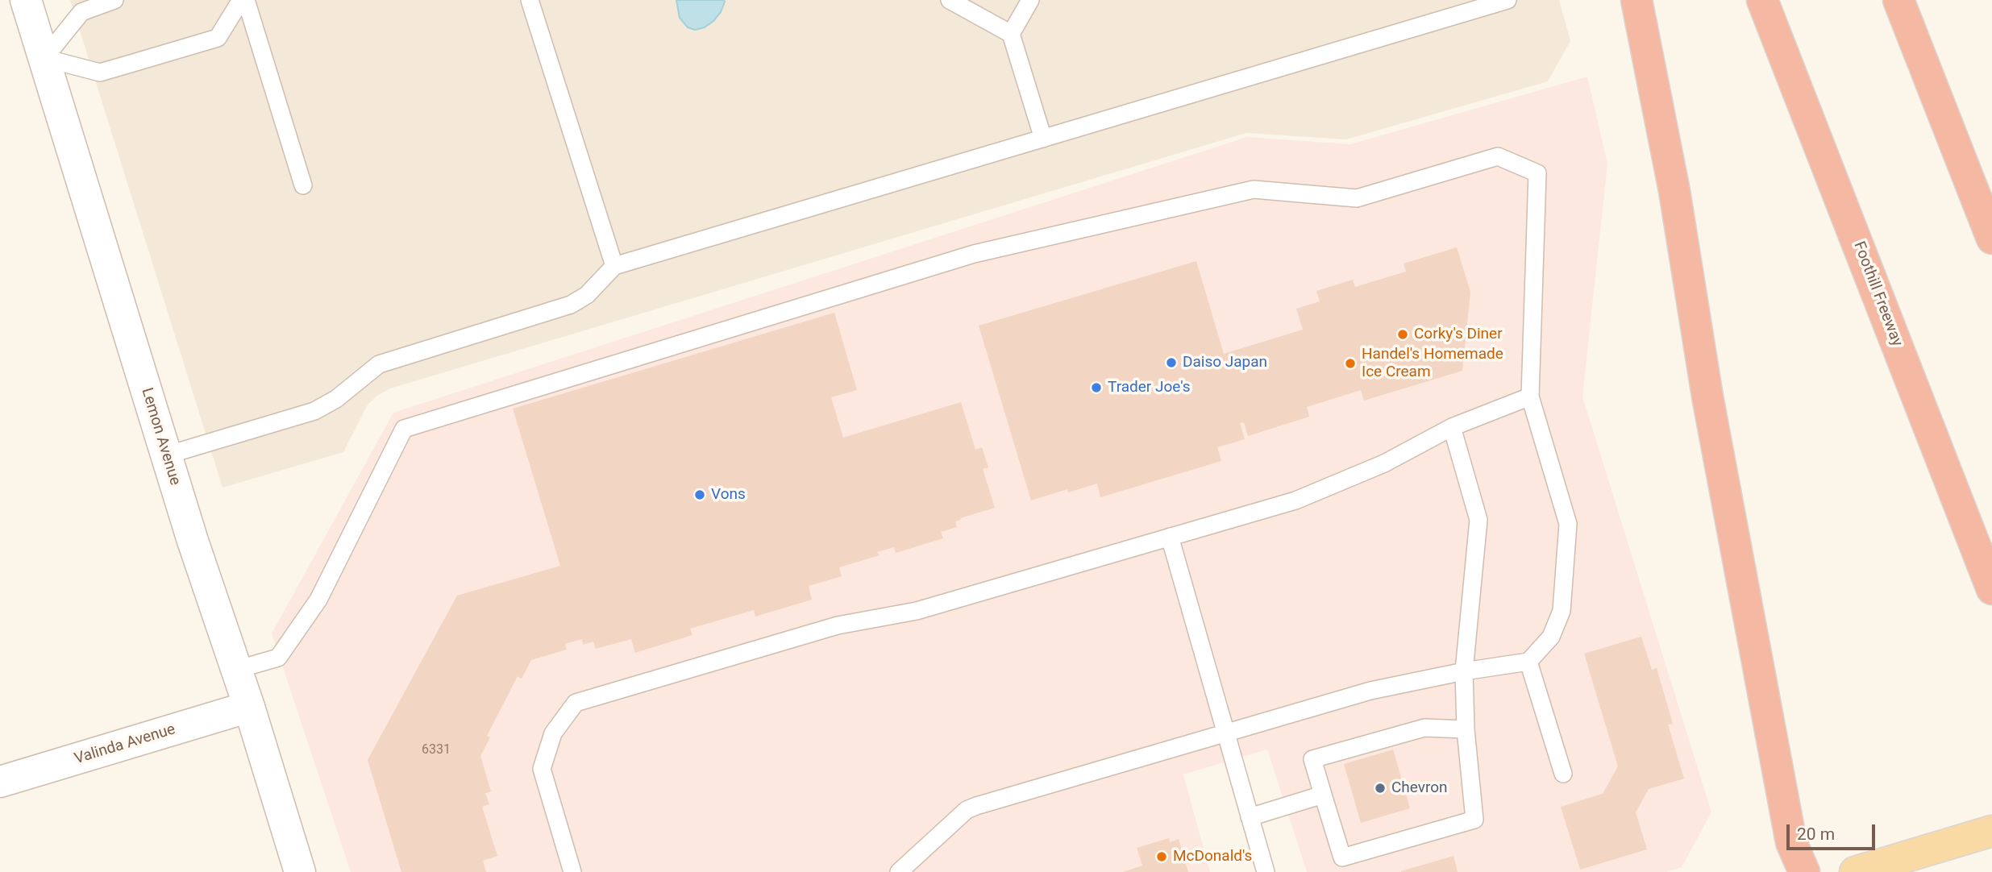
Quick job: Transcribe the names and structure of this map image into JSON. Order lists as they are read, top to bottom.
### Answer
{
  "streets": {
    "highway": ["Foothill Freeway"],
    "street": ["Lemon Avenue", "Valinda Avenue"]
  },
  "crossings": [
    ["Lemon Avenue", "Valinda Avenue"]
  ],
  "places": [
    "Corky's Diner",
    "Daiso Japan",
    "Handel's Homemade Ice Cream",
    "Trader Joe's",
    "Vons",
    "Chevron",
    "McDonald's"
  ],
  "house_numbers": ["6331"],
  "scale_bar": "20 m"
}
